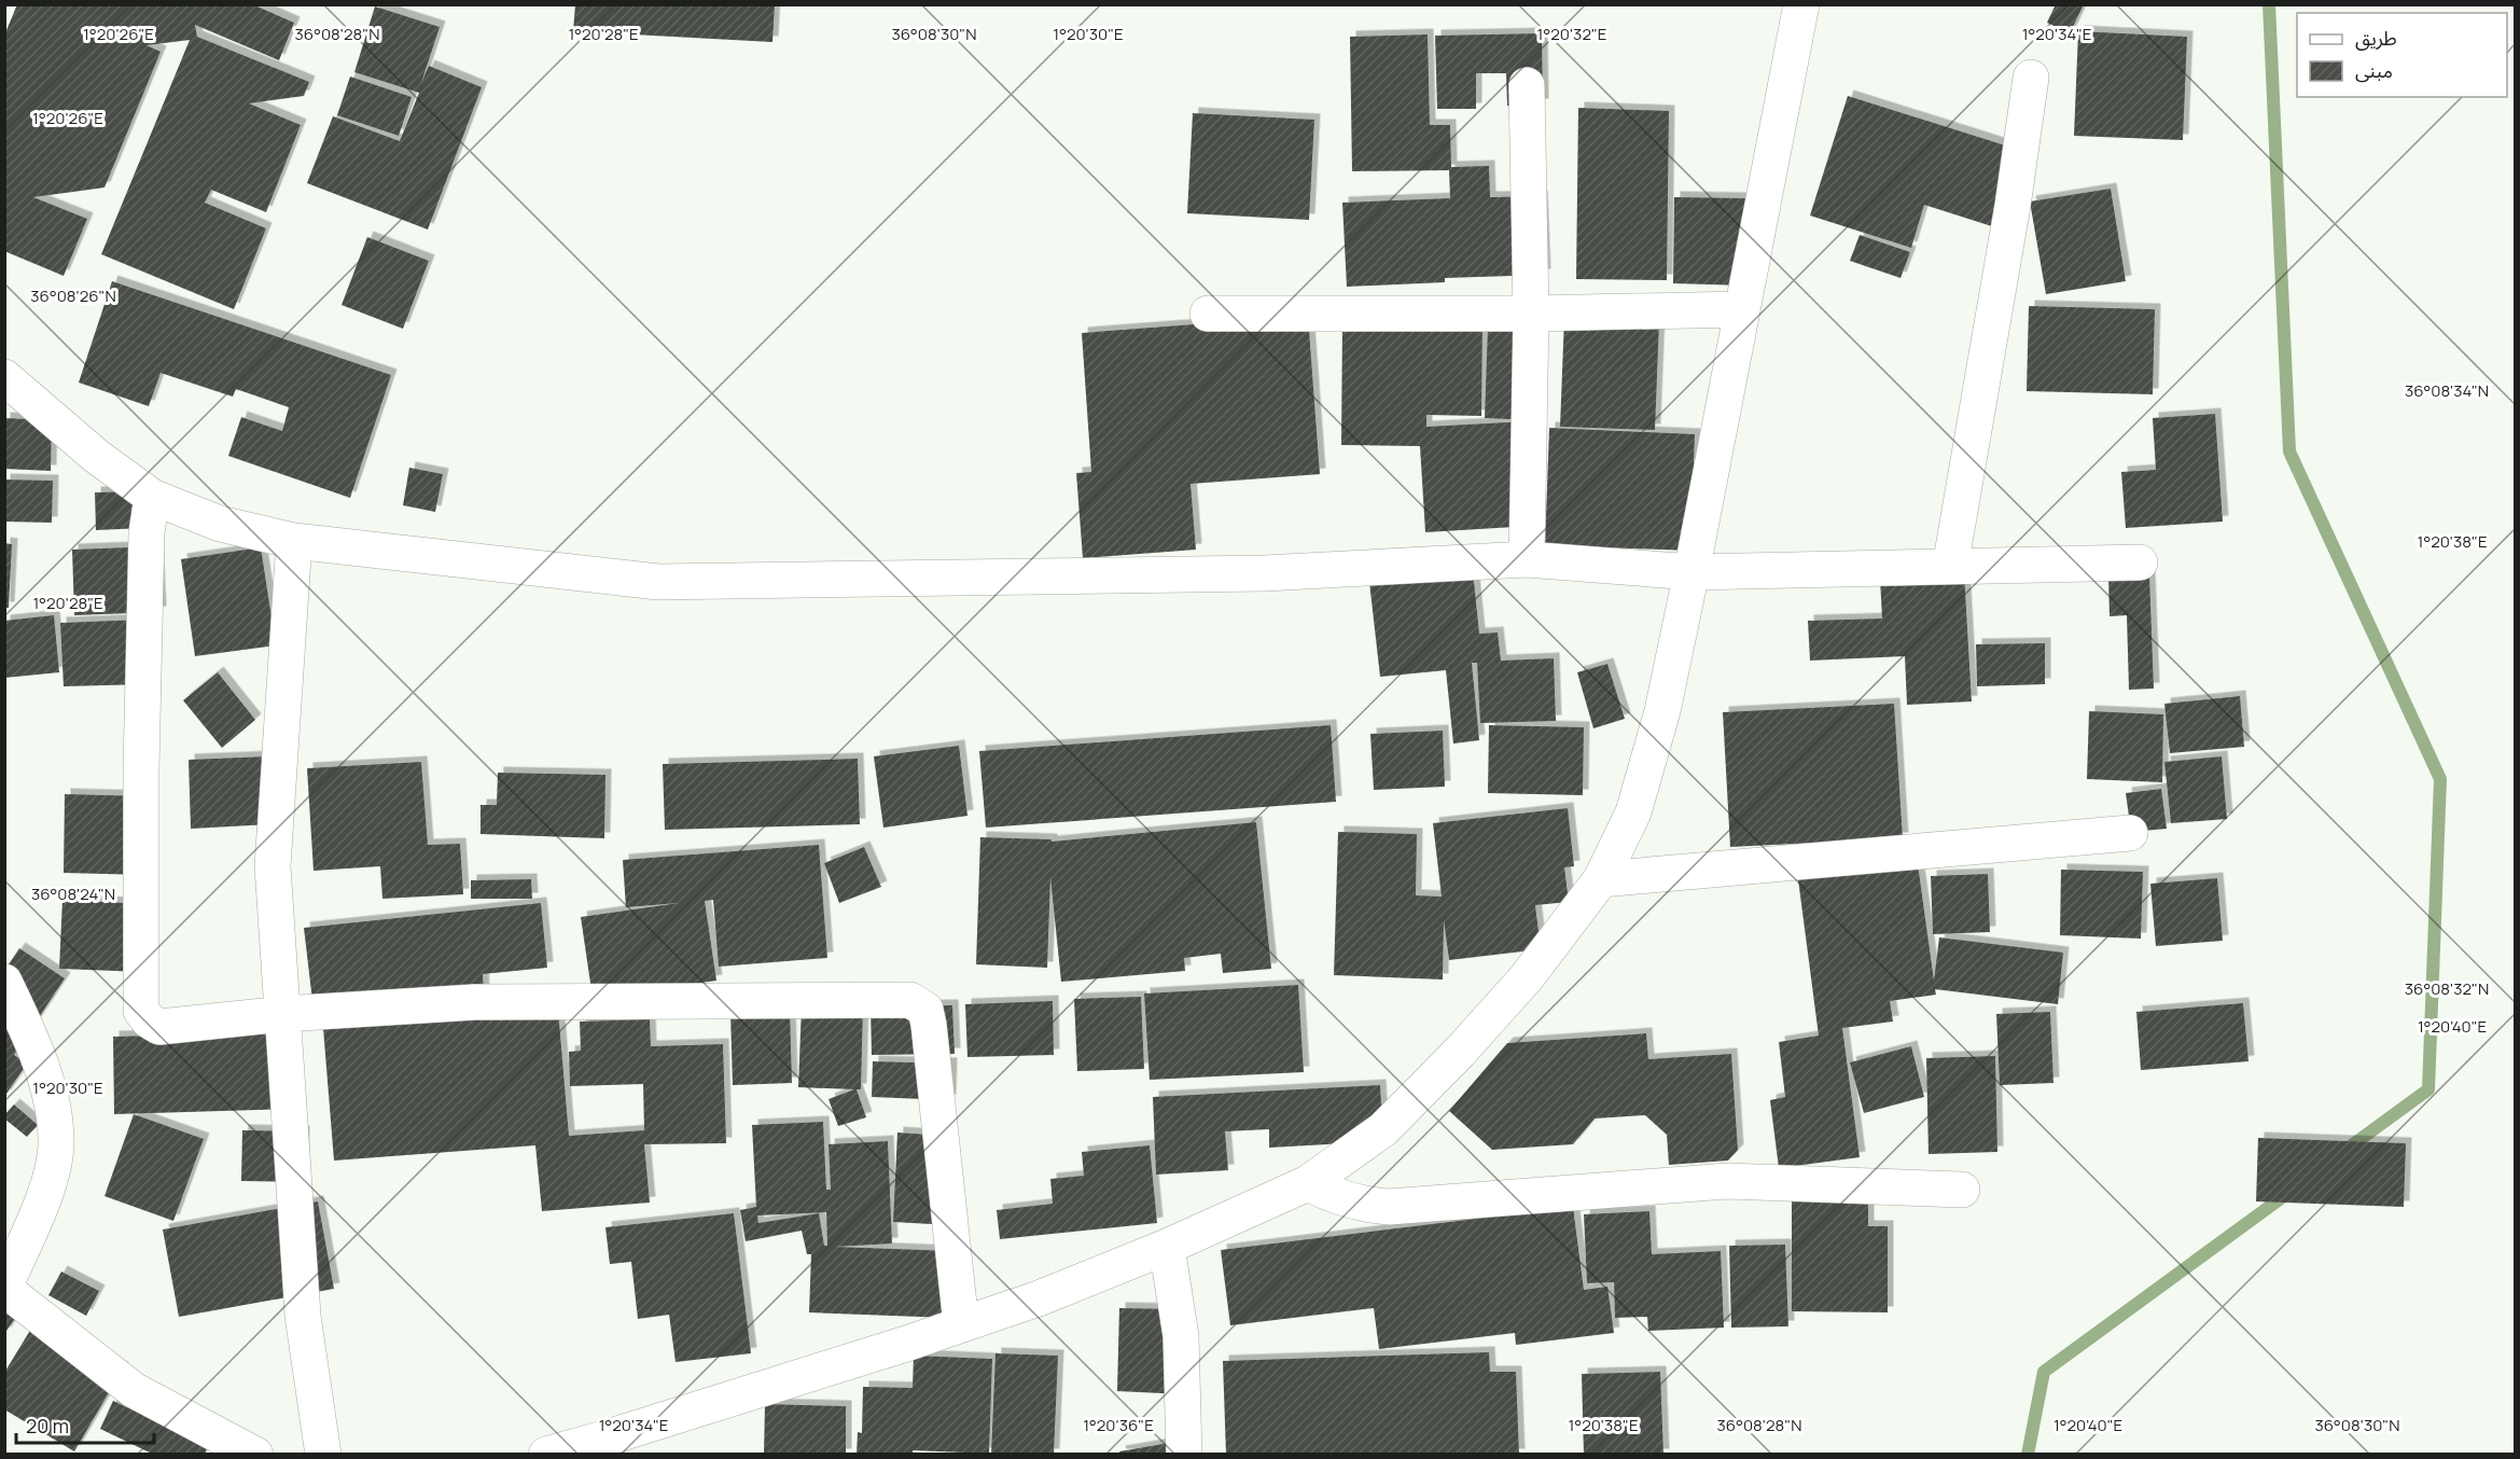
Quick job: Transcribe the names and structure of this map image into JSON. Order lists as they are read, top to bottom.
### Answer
{
  "legend": ["طريق", "مبنى"],
  "scale_bar": "20 m",
  "coordinates": [
    "1°20'26\"E",
    "36°08'28\"N",
    "1°20'28\"E",
    "36°08'30\"N",
    "1°20'30\"E",
    "1°20'32\"E",
    "1°20'34\"E",
    "36°08'26\"N",
    "36°08'34\"N",
    "1°20'38\"E",
    "36°08'24\"N",
    "36°08'32\"N",
    "1°20'40\"E",
    "1°20'36\"E"
  ]
}
